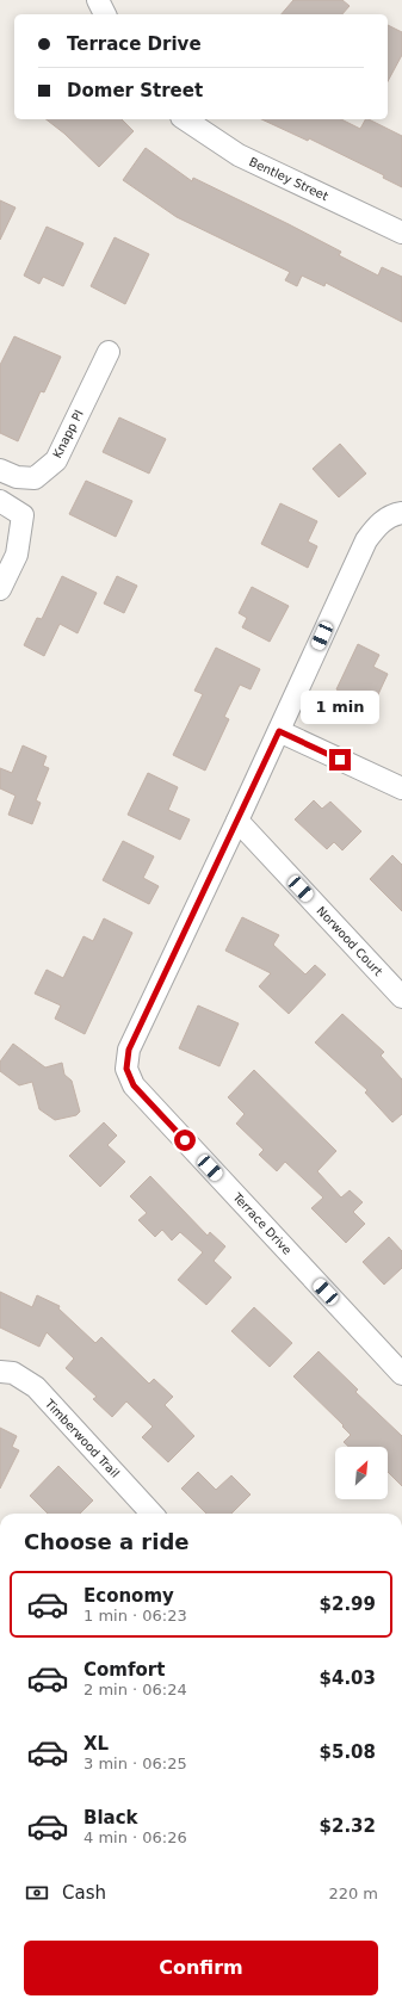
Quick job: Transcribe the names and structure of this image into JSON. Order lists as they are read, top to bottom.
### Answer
{
  "streets": {
    "street": [
      "Bentley Street",
      "Knapp Pl",
      "Norwood Court",
      "Terrace Drive",
      "Timberwood Trail"
    ]
  },
  "crossings": [
    ["Norwood Court", "Terrace Drive"]
  ],
  "north": "top right",
  "page": {
    "banner": ["Terrace Drive", "Domer Street"],
    "bubble": "1 min",
    "heading": "Choose a ride",
    "list": [
      {
        "name": "Economy",
        "note": "1 min · 06:23",
        "value": "$2.99"
      },
      {
        "name": "Comfort",
        "note": "2 min · 06:24",
        "value": "$4.03"
      },
      {
        "name": "XL",
        "note": "3 min · 06:25",
        "value": "$5.08"
      },
      {
        "name": "Black",
        "note": "4 min · 06:26",
        "value": "$2.32"
      }
    ],
    "pay": ["Cash", "220 m"],
    "buttons": "Confirm"
  }
}
